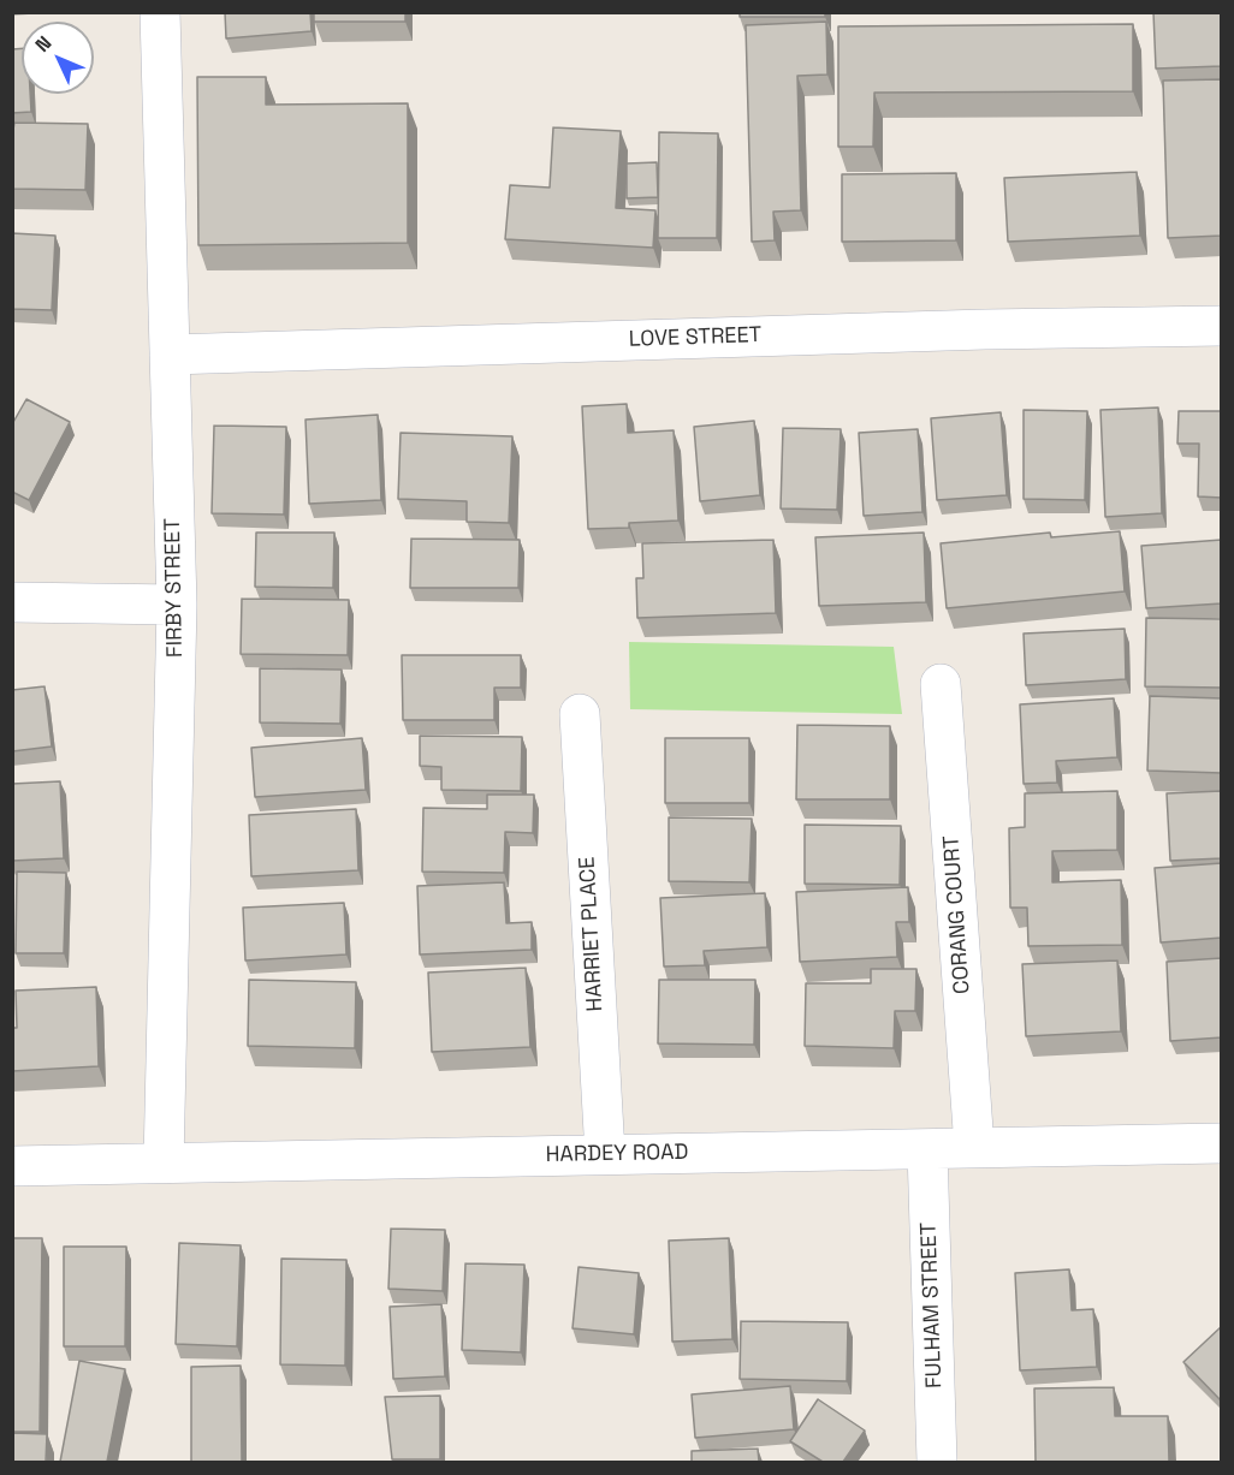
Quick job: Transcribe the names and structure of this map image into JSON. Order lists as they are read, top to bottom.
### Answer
{
  "streets": {
    "street": [
      "LOVE STREET",
      "FIRBY STREET",
      "CORANG COURT",
      "HARRIET PLACE",
      "HARDEY ROAD",
      "FULHAM STREET"
    ]
  },
  "crossings": [
    ["LOVE STREET", "FIRBY STREET"],
    ["FIRBY STREET", "HARDEY ROAD"],
    ["CORANG COURT", "HARDEY ROAD"],
    ["HARRIET PLACE", "HARDEY ROAD"],
    ["HARDEY ROAD", "FULHAM STREET"]
  ],
  "north": "top left"
}
